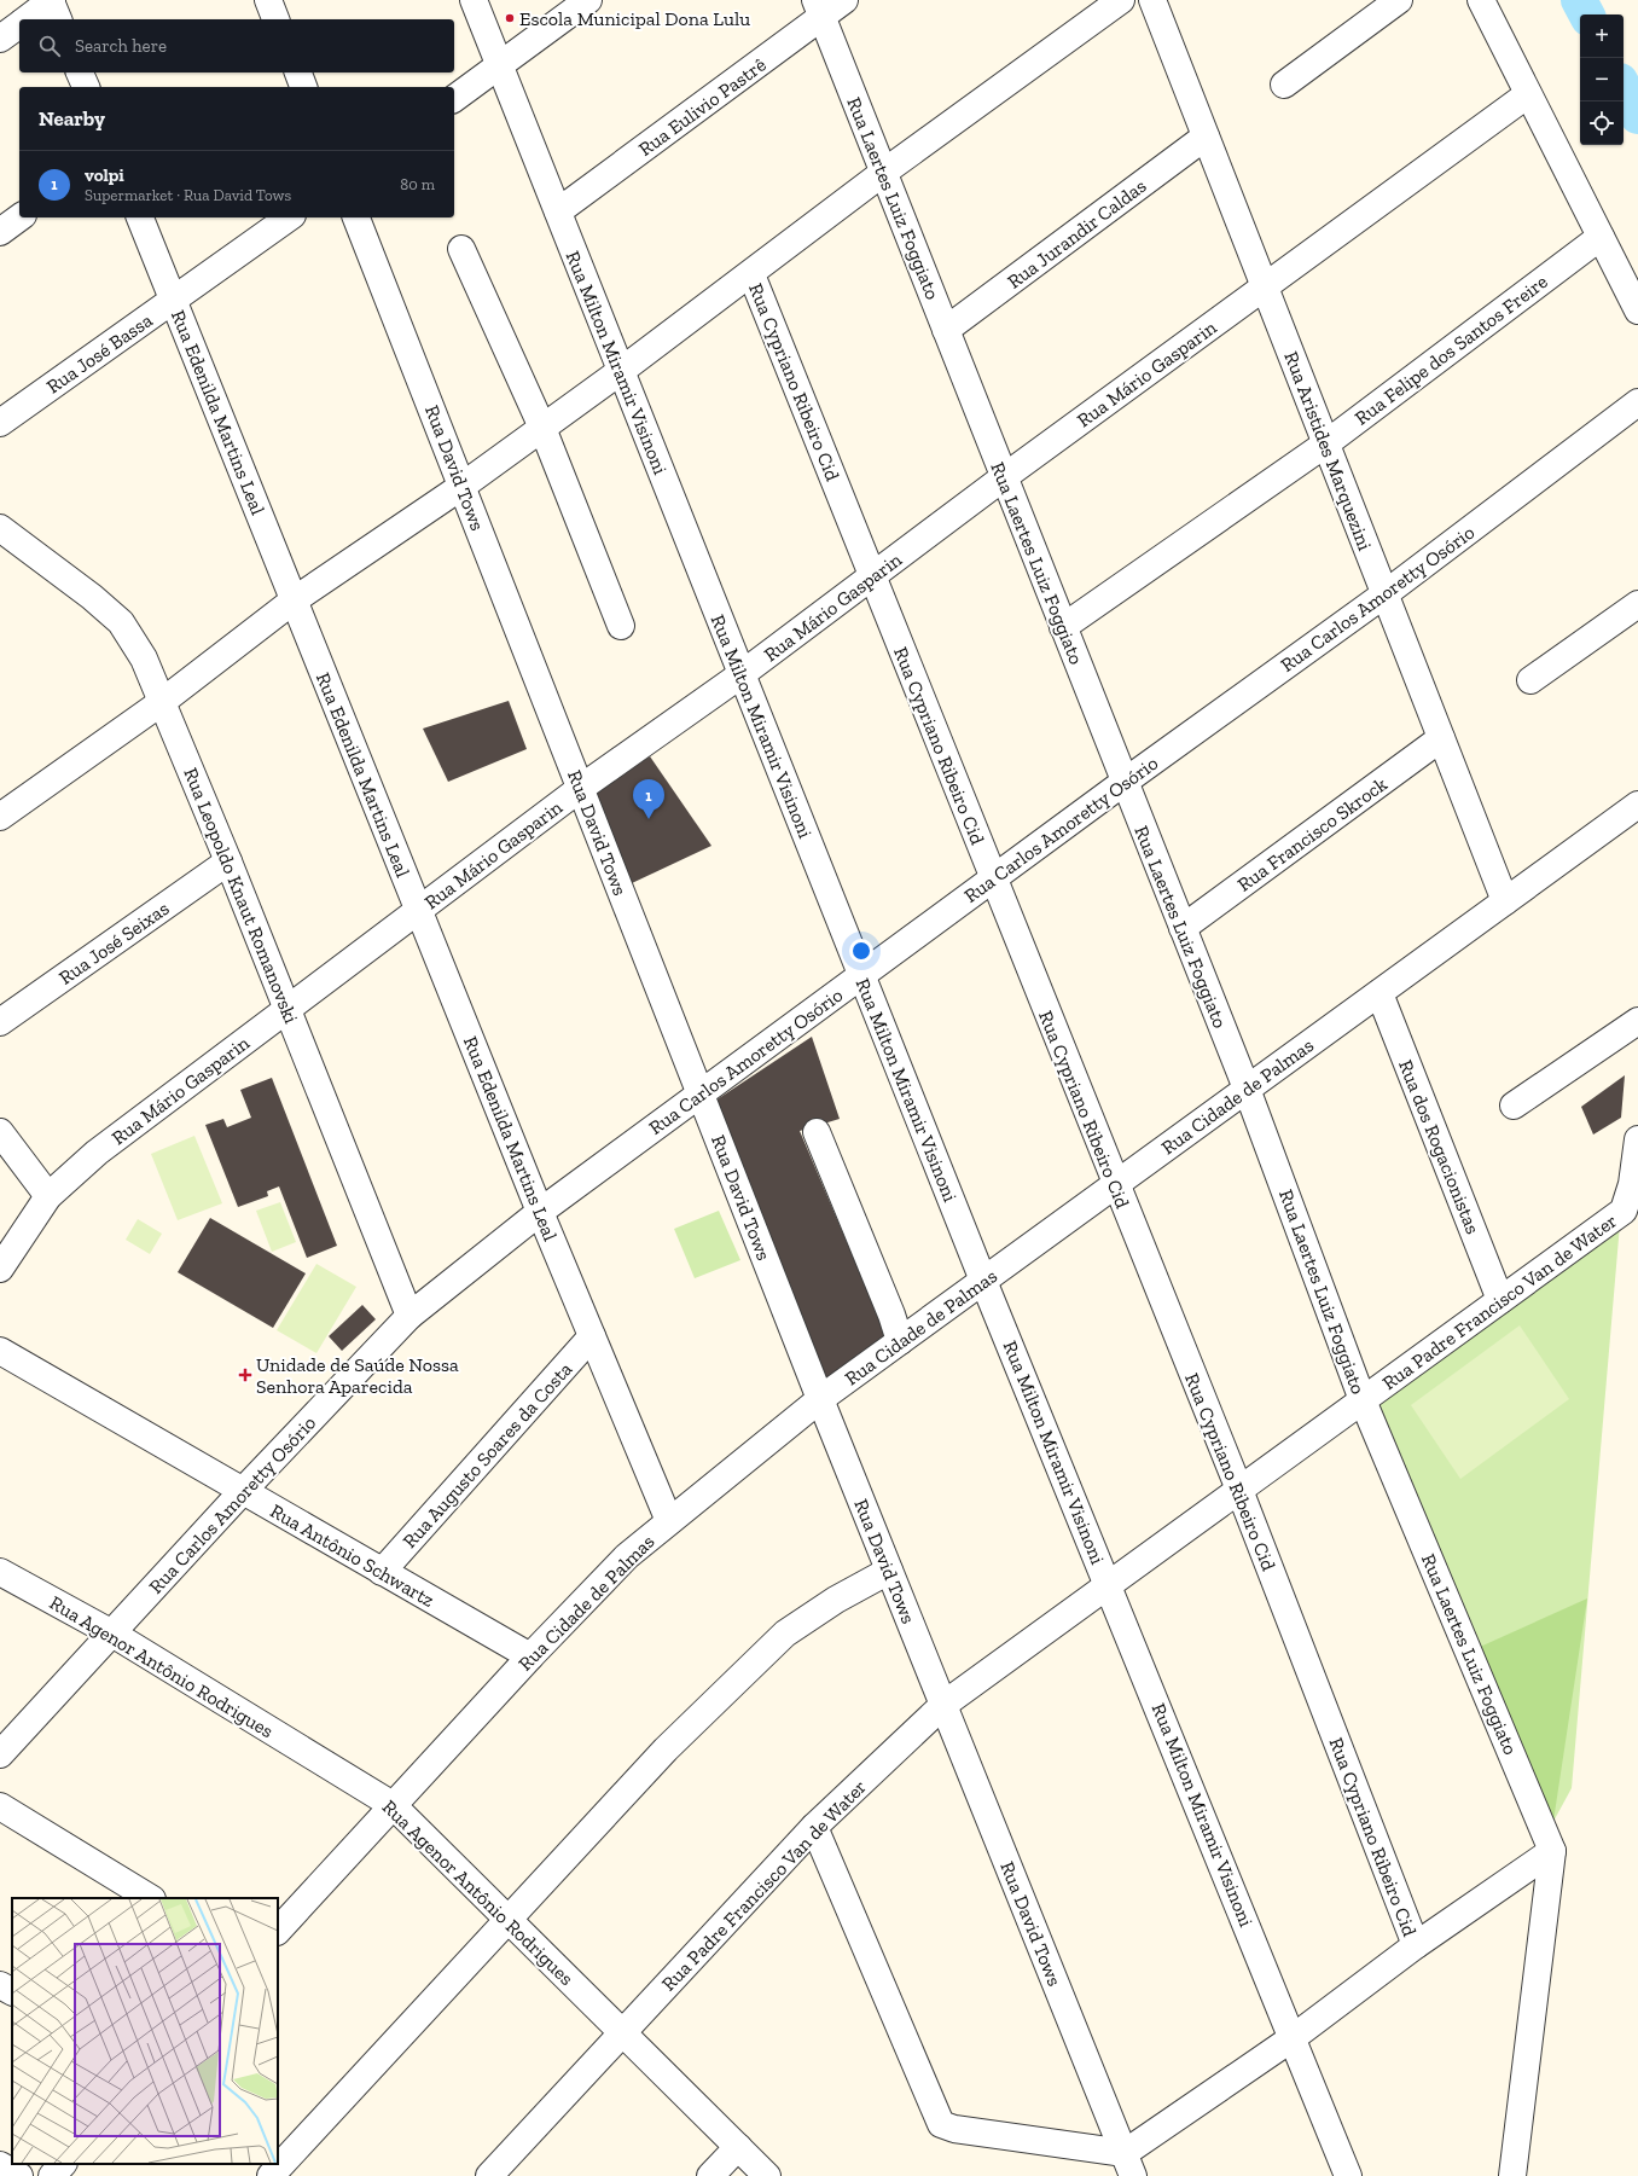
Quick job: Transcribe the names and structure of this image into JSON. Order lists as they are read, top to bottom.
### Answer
{
  "streets": {
    "street": [
      "Rua Eulivio Pastrê",
      "Rua Laertes Luiz Foggiato",
      "Rua Jurandir Caldas",
      "Rua Felipe dos Santos Freire",
      "Rua José Bassa",
      "Rua Milton Miramir Visinoni",
      "Rua Mário Gasparin",
      "Rua Cypriano Ribeiro Cid",
      "Rua Edenilda Martins Leal",
      "Rua Aristides Marquezini",
      "Rua David Tows",
      "Rua Carlos Amoretty Osório",
      "Rua Francisco Skrock",
      "Rua Leopoldo Knaut Romanovski",
      "Rua José Seixas",
      "Rua Cidade de Palmas",
      "Rua dos Rogacionistas",
      "Rua Padre Francisco Van de Water",
      "Rua Augusto Soares da Costa",
      "Rua Antônio Schwartz",
      "Rua Agenor Antônio Rodrigues"
    ]
  },
  "crossings": [
    ["Rua Eulivio Pastrê", "Rua Laertes Luiz Foggiato"],
    ["Rua Eulivio Pastrê", "Rua Milton Miramir Visinoni"],
    ["Rua Laertes Luiz Foggiato", "Rua Jurandir Caldas"],
    ["Rua Laertes Luiz Foggiato", "Rua Felipe dos Santos Freire"],
    ["Rua Laertes Luiz Foggiato", "Rua Mário Gasparin"],
    ["Rua Laertes Luiz Foggiato", "Rua Carlos Amoretty Osório"],
    ["Rua Laertes Luiz Foggiato", "Rua Francisco Skrock"],
    ["Rua Laertes Luiz Foggiato", "Rua Cidade de Palmas"],
    ["Rua Laertes Luiz Foggiato", "Rua Padre Francisco Van de Water"],
    ["Rua Jurandir Caldas", "Rua Aristides Marquezini"],
    ["Rua Felipe dos Santos Freire", "Rua Aristides Marquezini"],
    ["Rua José Bassa", "Rua Edenilda Martins Leal"],
    ["Rua Milton Miramir Visinoni", "Rua Mário Gasparin"],
    ["Rua Milton Miramir Visinoni", "Rua Carlos Amoretty Osório"],
    ["Rua Milton Miramir Visinoni", "Rua Cidade de Palmas"],
    ["Rua Milton Miramir Visinoni", "Rua Padre Francisco Van de Water"],
    ["Rua Mário Gasparin", "Rua Cypriano Ribeiro Cid"],
    ["Rua Mário Gasparin", "Rua Edenilda Martins Leal"],
    ["Rua Mário Gasparin", "Rua Aristides Marquezini"],
    ["Rua Mário Gasparin", "Rua David Tows"],
    ["Rua Mário Gasparin", "Rua Leopoldo Knaut Romanovski"],
    ["Rua Cypriano Ribeiro Cid", "Rua Carlos Amoretty Osório"],
    ["Rua Cypriano Ribeiro Cid", "Rua Cidade de Palmas"],
    ["Rua Cypriano Ribeiro Cid", "Rua Padre Francisco Van de Water"],
    ["Rua Edenilda Martins Leal", "Rua Carlos Amoretty Osório"],
    ["Rua Edenilda Martins Leal", "Rua Cidade de Palmas"],
    ["Rua Edenilda Martins Leal", "Rua Augusto Soares da Costa"],
    ["Rua Aristides Marquezini", "Rua Carlos Amoretty Osório"],
    ["Rua Aristides Marquezini", "Rua Francisco Skrock"],
    ["Rua Aristides Marquezini", "Rua Cidade de Palmas"],
    ["Rua David Tows", "Rua Carlos Amoretty Osório"],
    ["Rua David Tows", "Rua Cidade de Palmas"],
    ["Rua David Tows", "Rua Padre Francisco Van de Water"],
    ["Rua Carlos Amoretty Osório", "Rua Leopoldo Knaut Romanovski"],
    ["Rua Carlos Amoretty Osório", "Rua Antônio Schwartz"],
    ["Rua Carlos Amoretty Osório", "Rua Agenor Antônio Rodrigues"],
    ["Rua Leopoldo Knaut Romanovski", "Rua José Seixas"],
    ["Rua Cidade de Palmas", "Rua dos Rogacionistas"],
    ["Rua Cidade de Palmas", "Rua Antônio Schwartz"],
    ["Rua Cidade de Palmas", "Rua Agenor Antônio Rodrigues"],
    ["Rua dos Rogacionistas", "Rua Padre Francisco Van de Water"],
    ["Rua Padre Francisco Van de Water", "Rua Agenor Antônio Rodrigues"],
    ["Rua Augusto Soares da Costa", "Rua Antônio Schwartz"]
  ],
  "places": {
    "other": ["Escola Municipal Dona Lulu"],
    "health": ["Unidade de Saúde Nossa Senhora Aparecida"]
  },
  "page": {
    "map_buttons": ["+", "−"],
    "search": "Search here",
    "heading": "Nearby",
    "list": [
      {
        "mark": "1",
        "name": "volpi",
        "note": "Supermarket · Rua David Tows",
        "value": "80 m"
      }
    ],
    "pins": "1"
  }
}
